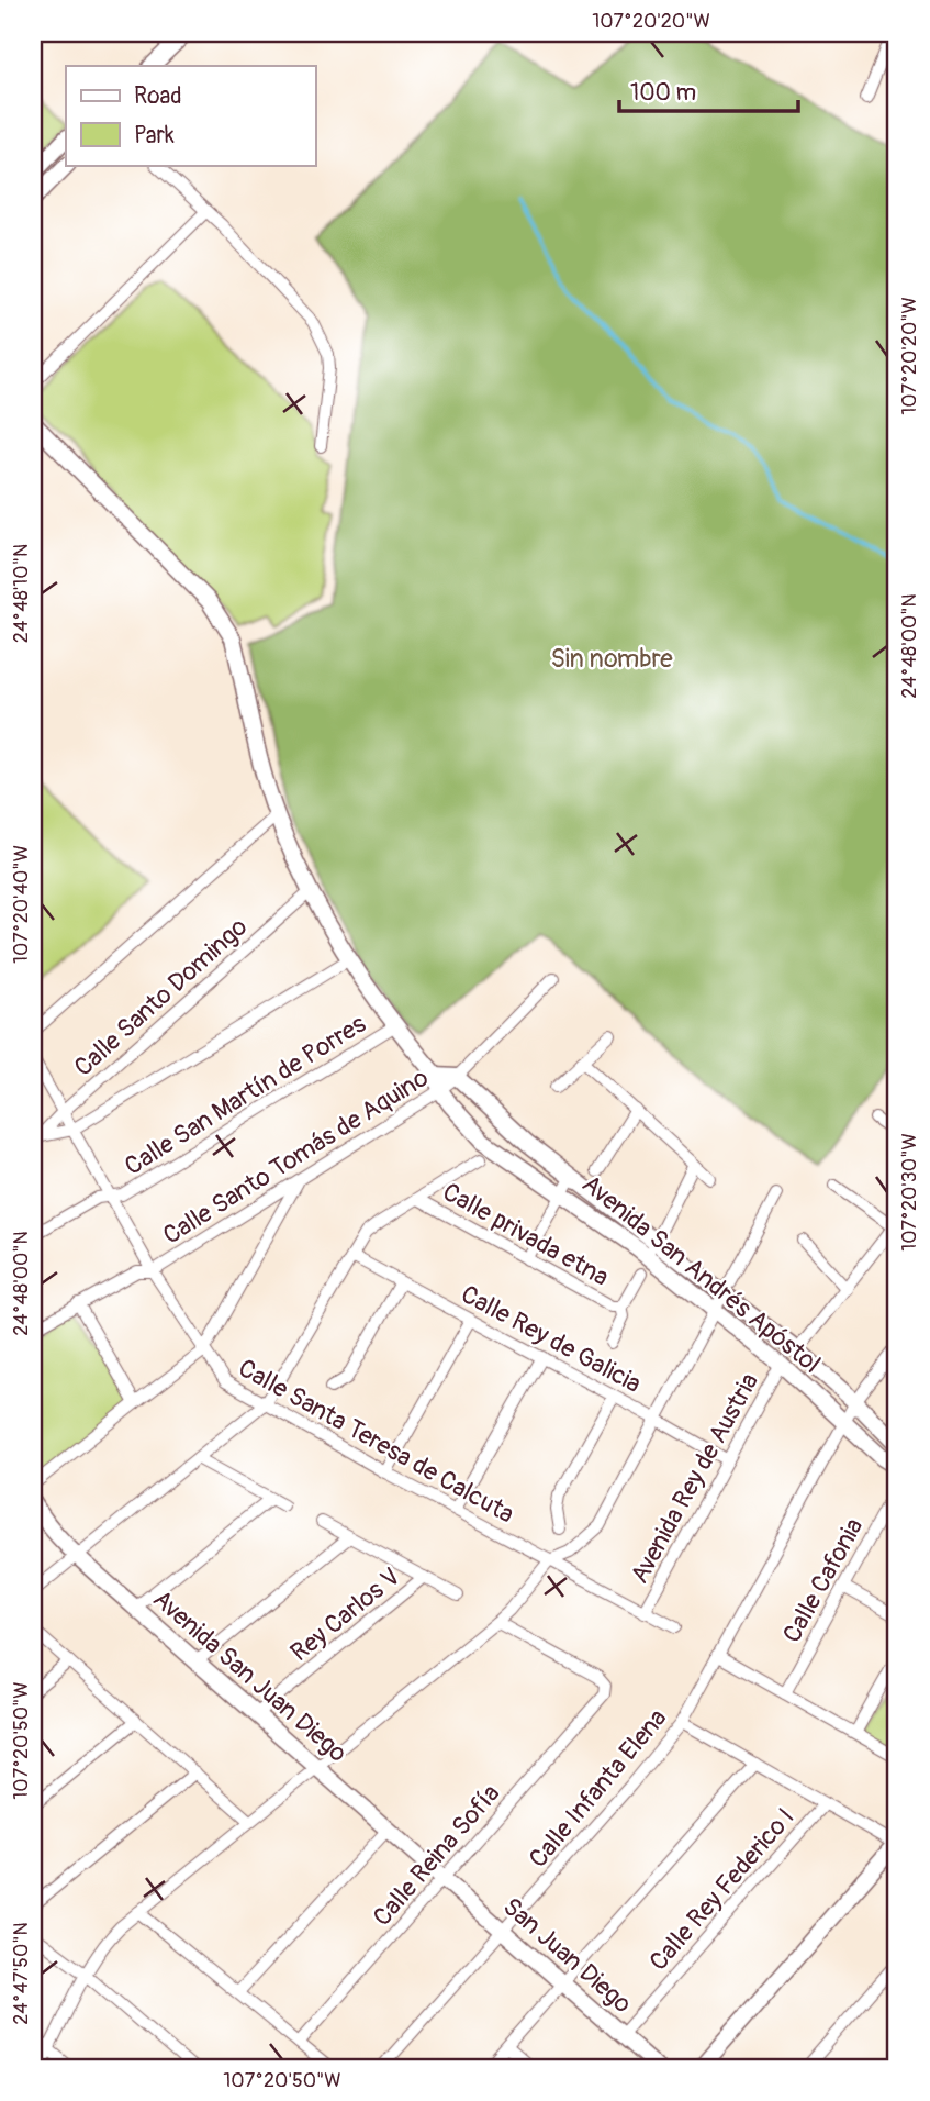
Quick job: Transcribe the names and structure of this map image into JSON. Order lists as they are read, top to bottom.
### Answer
{
  "streets": {
    "street": [
      "Calle Santo Domingo",
      "Calle San Martín de Porres",
      "Calle Santo Tomás de Aquino",
      "Calle privada etna",
      "Avenida San Andrés Apóstol",
      "Calle Rey de Galicia",
      "Calle Santa Teresa de Calcuta",
      "Avenida Rey de Austria",
      "Calle Cafonia",
      "Rey Carlos V",
      "Avenida San Juan Diego",
      "Calle Infanta Elena",
      "Calle Reina Sofía",
      "Calle Rey Federico I",
      "San Juan Diego"
    ]
  },
  "crossings": [
    ["Calle Santo Domingo", "Avenida San Andrés Apóstol"],
    ["Calle Santo Domingo", "Calle Santa Teresa de Calcuta"],
    ["Calle San Martín de Porres", "Avenida San Andrés Apóstol"],
    ["Calle San Martín de Porres", "Calle Santa Teresa de Calcuta"],
    ["Calle Santo Tomás de Aquino", "Avenida San Andrés Apóstol"],
    ["Calle Santo Tomás de Aquino", "Calle Santa Teresa de Calcuta"],
    ["Avenida San Andrés Apóstol", "Avenida Rey de Austria"],
    ["Avenida San Andrés Apóstol", "Calle Infanta Elena"],
    ["Calle Rey de Galicia", "Avenida Rey de Austria"],
    ["Calle Santa Teresa de Calcuta", "Avenida Rey de Austria"],
    ["Rey Carlos V", "Avenida San Juan Diego"],
    ["Avenida San Juan Diego", "Calle Reina Sofía"],
    ["Avenida San Juan Diego", "San Juan Diego"],
    ["Calle Infanta Elena", "San Juan Diego"],
    ["Calle Reina Sofía", "San Juan Diego"],
    ["Calle Rey Federico I", "San Juan Diego"]
  ],
  "parks": ["Sin nombre"],
  "legend": ["Road", "Park"],
  "scale_bar": "100 m",
  "coordinates": [
    "107°20'20\"W",
    "24°48'10\"N",
    "24°48'00\"N",
    "107°20'40\"W",
    "107°20'30\"W",
    "107°20'50\"W",
    "24°47'50\"N"
  ]
}
